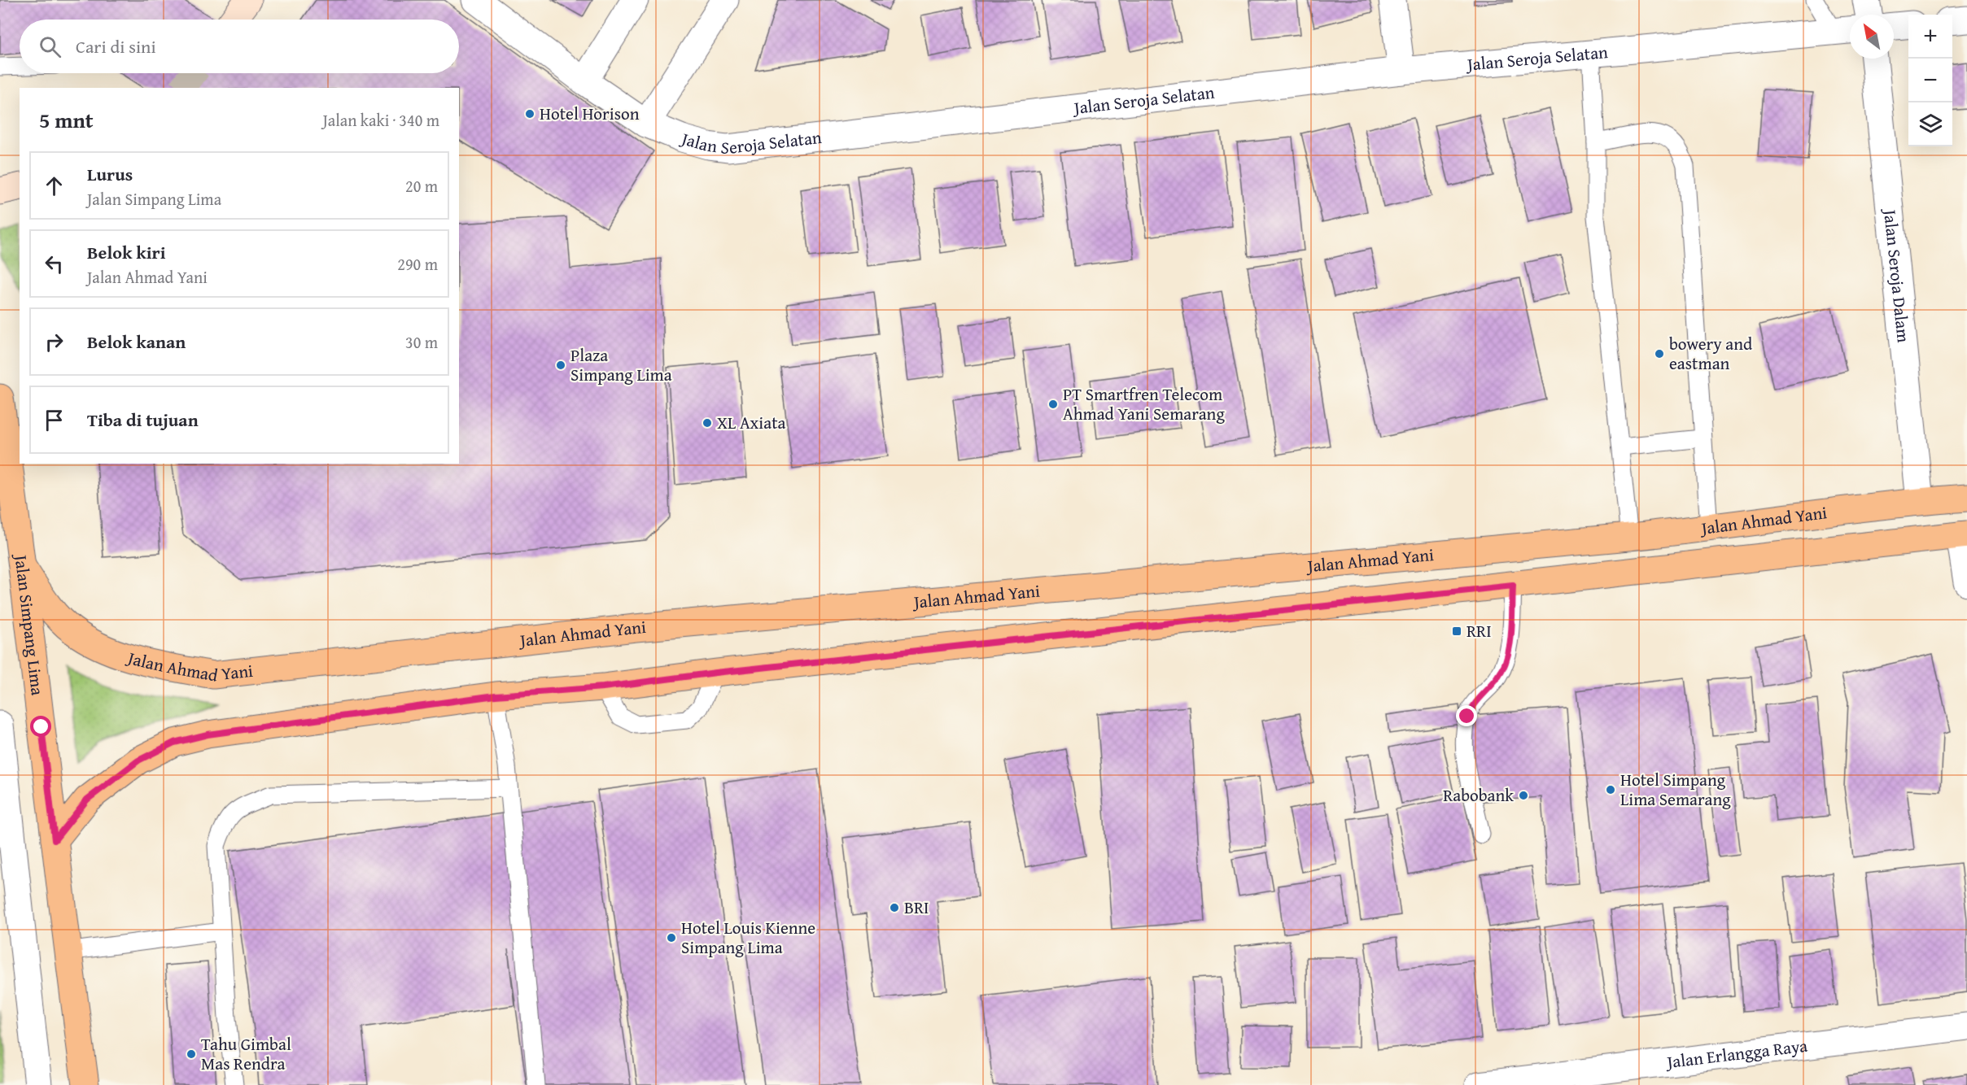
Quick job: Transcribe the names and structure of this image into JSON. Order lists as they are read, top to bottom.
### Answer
{
  "streets": {
    "main road": ["Jalan Ahmad Yani", "Jalan Simpang Lima"],
    "street": ["Jalan Seroja Selatan", "Jalan Seroja Dalam", "Jalan Erlangga Raya"]
  },
  "crossings": [
    ["Jalan Seroja Dalam", "Jalan Ahmad Yani"],
    ["Jalan Ahmad Yani", "Jalan Simpang Lima"]
  ],
  "places": {
    "other": [
      "Hotel Horison",
      "bowery and eastman",
      "Plaza Simpang Lima",
      "PT Smartfren Telecom Ahmad Yani Semarang",
      "XL Axiata",
      "Hotel Simpang Lima Semarang",
      "Rabobank",
      "BRI",
      "Hotel Louis Kienne Simpang Lima",
      "Tahu Gimbal Mas Rendra"
    ],
    "transit": ["RRI"]
  },
  "north": "top left",
  "page": {
    "map_buttons": ["+", "−"],
    "search": "Cari di sini",
    "heading": ["5 mnt", "Jalan kaki · 340 m"],
    "list": [
      ["Lurus", "Jalan Simpang Lima", "20 m"],
      ["Belok kiri", "Jalan Ahmad Yani", "290 m"],
      ["Belok kanan", "30 m"],
      "Tiba di tujuan"
    ]
  }
}
